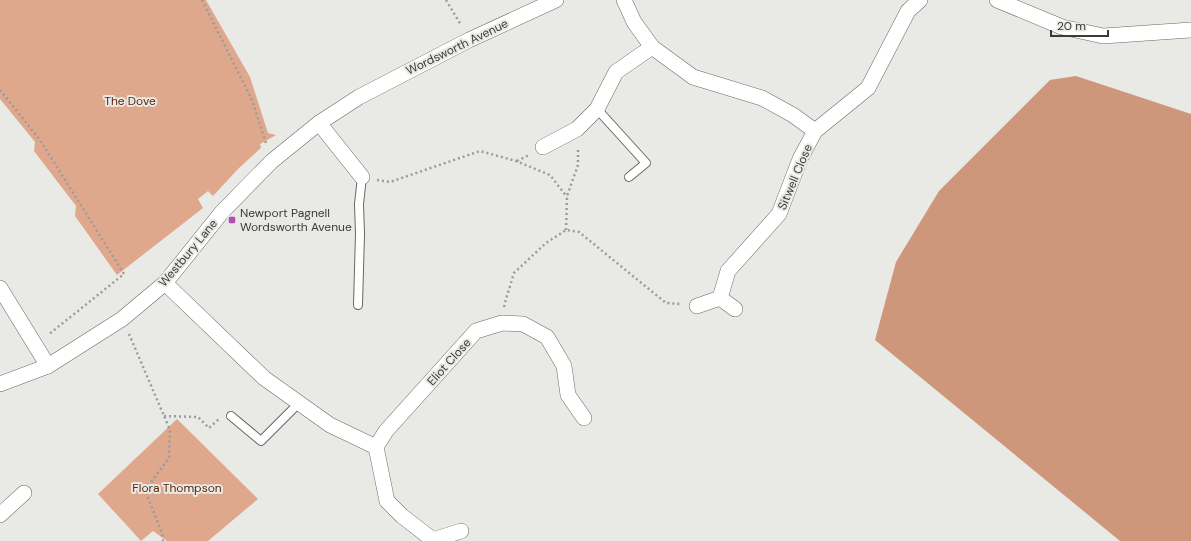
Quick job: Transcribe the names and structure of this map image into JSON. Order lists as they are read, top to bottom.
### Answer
{
  "streets": {
    "street": [
      "Wordsworth Avenue",
      "Sitwell Close",
      "Westbury Lane",
      "Eliot Close"
    ]
  },
  "crossings": [
    ["Wordsworth Avenue", "Westbury Lane"]
  ],
  "parks": ["The Dove", "Flora Thompson"],
  "places": {
    "transit": ["Newport Pagnell Wordsworth Avenue"]
  },
  "scale_bar": "20 m"
}
